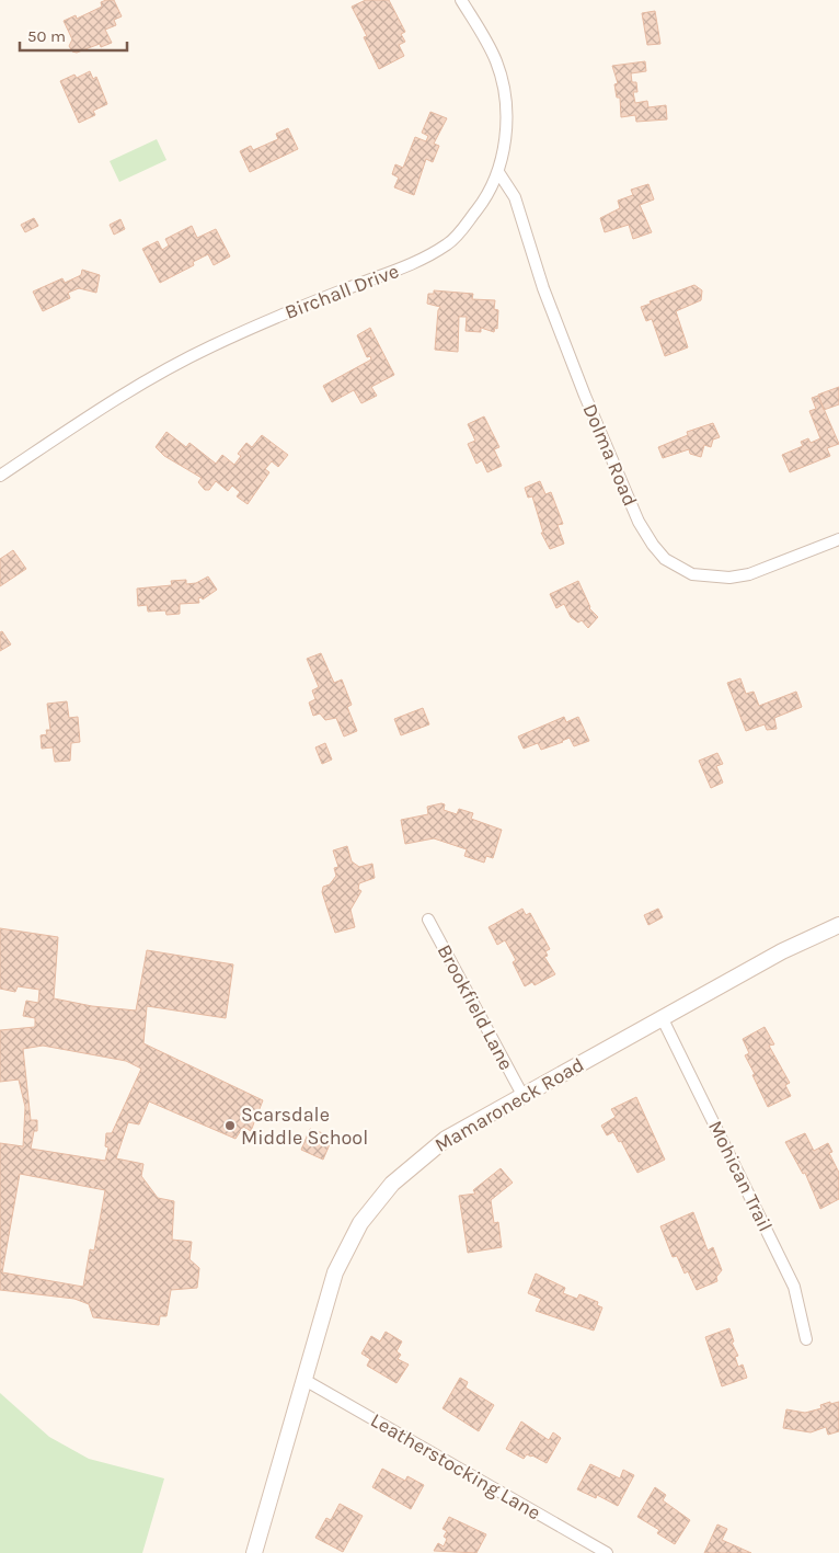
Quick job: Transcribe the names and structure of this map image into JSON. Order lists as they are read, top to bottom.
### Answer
{
  "streets": {
    "street": [
      "Birchall Drive",
      "Dolma Road",
      "Brookfield Lane",
      "Mamaroneck Road",
      "Mohican Trail",
      "Leatherstocking Lane"
    ]
  },
  "crossings": [
    ["Birchall Drive", "Dolma Road"],
    ["Brookfield Lane", "Mamaroneck Road"],
    ["Mamaroneck Road", "Mohican Trail"],
    ["Mamaroneck Road", "Leatherstocking Lane"]
  ],
  "places": ["Scarsdale Middle School"],
  "scale_bar": "50 m"
}
